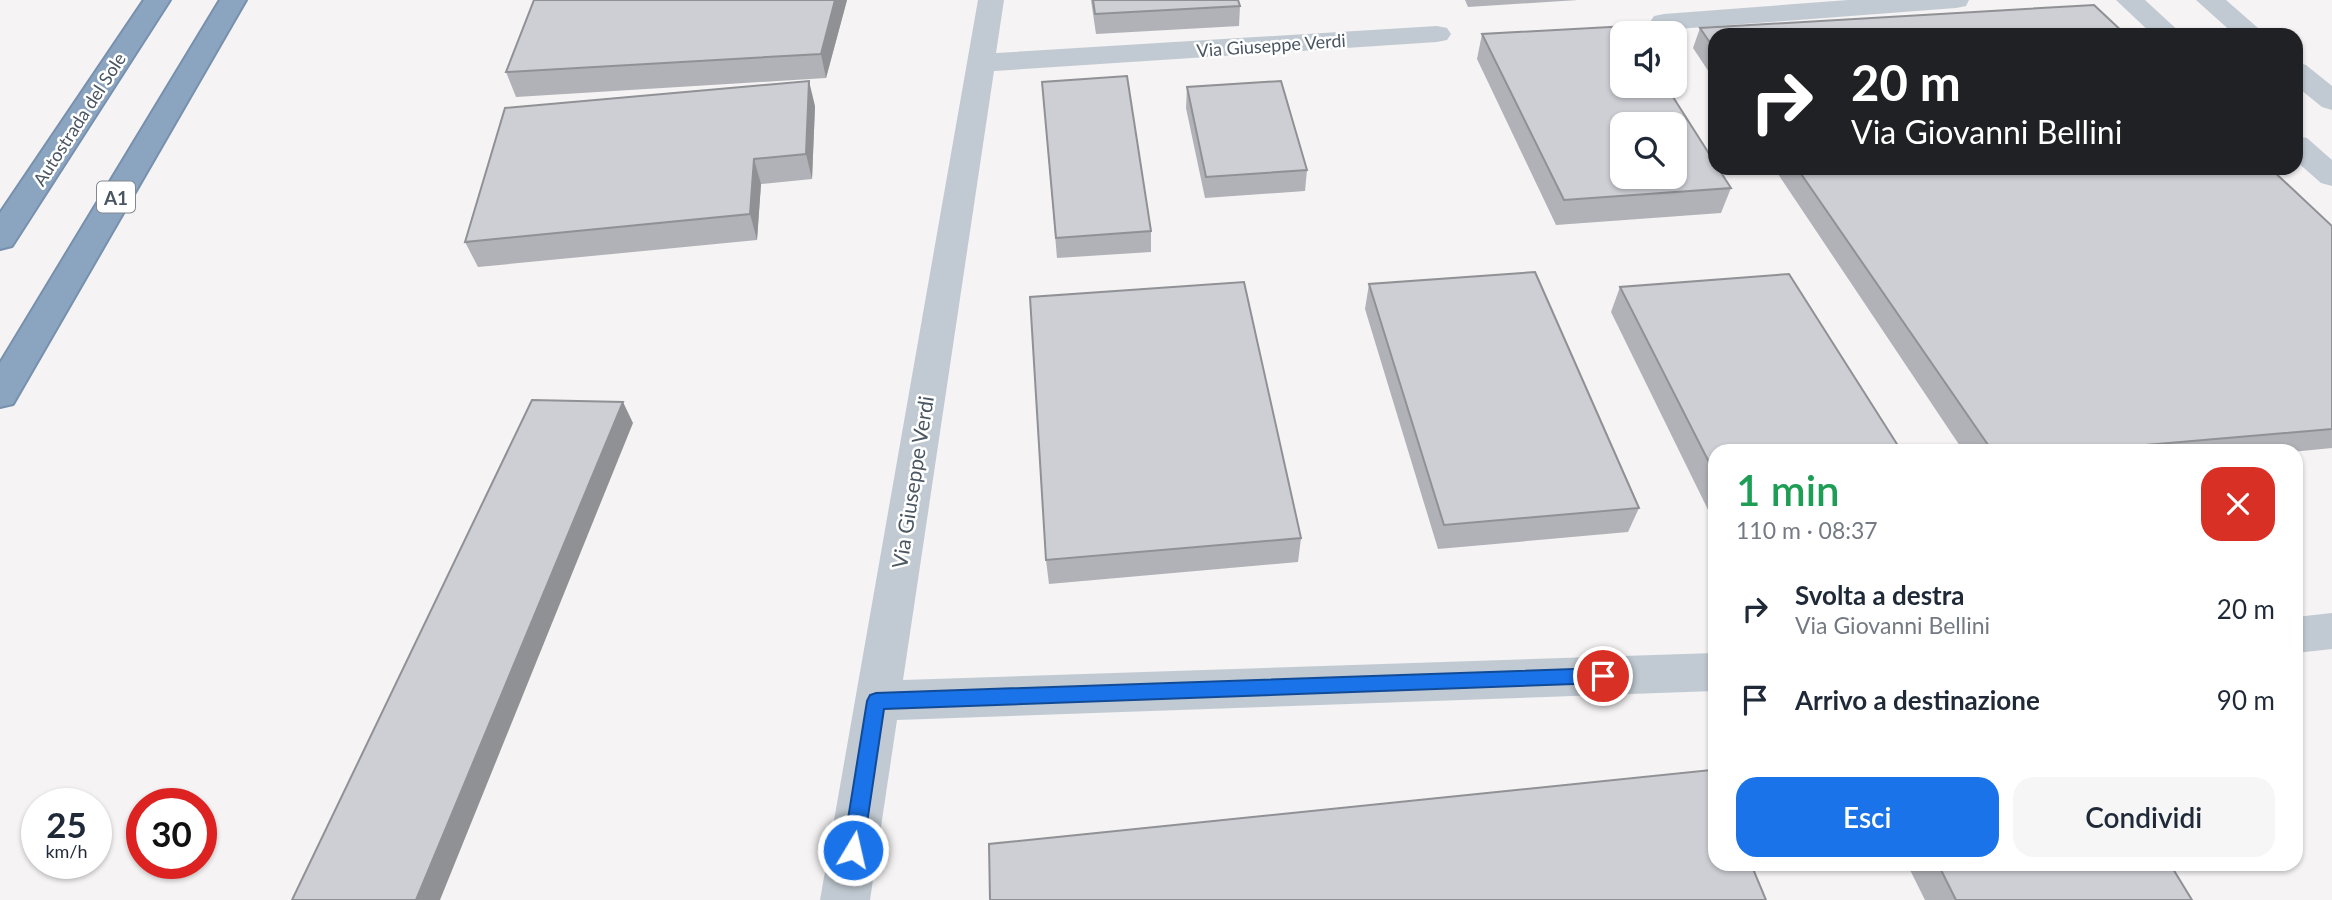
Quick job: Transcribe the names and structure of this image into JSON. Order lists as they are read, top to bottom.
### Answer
{
  "streets": {
    "highway": ["Autostrada del Sole", "A1"],
    "street": ["Via Giuseppe Verdi"]
  },
  "page": {
    "turn": ["20 m", "Via Giovanni Bellini"],
    "heading": ["1 min", "110 m · 08:37"],
    "list": [
      {
        "name": "Svolta a destra",
        "note": "Via Giovanni Bellini",
        "value": "20 m"
      },
      {
        "name": "Arrivo a destinazione",
        "value": "90 m"
      }
    ],
    "buttons": ["Esci", "Condividi"],
    "speed": "25 km/h",
    "limit": "30"
  }
}
